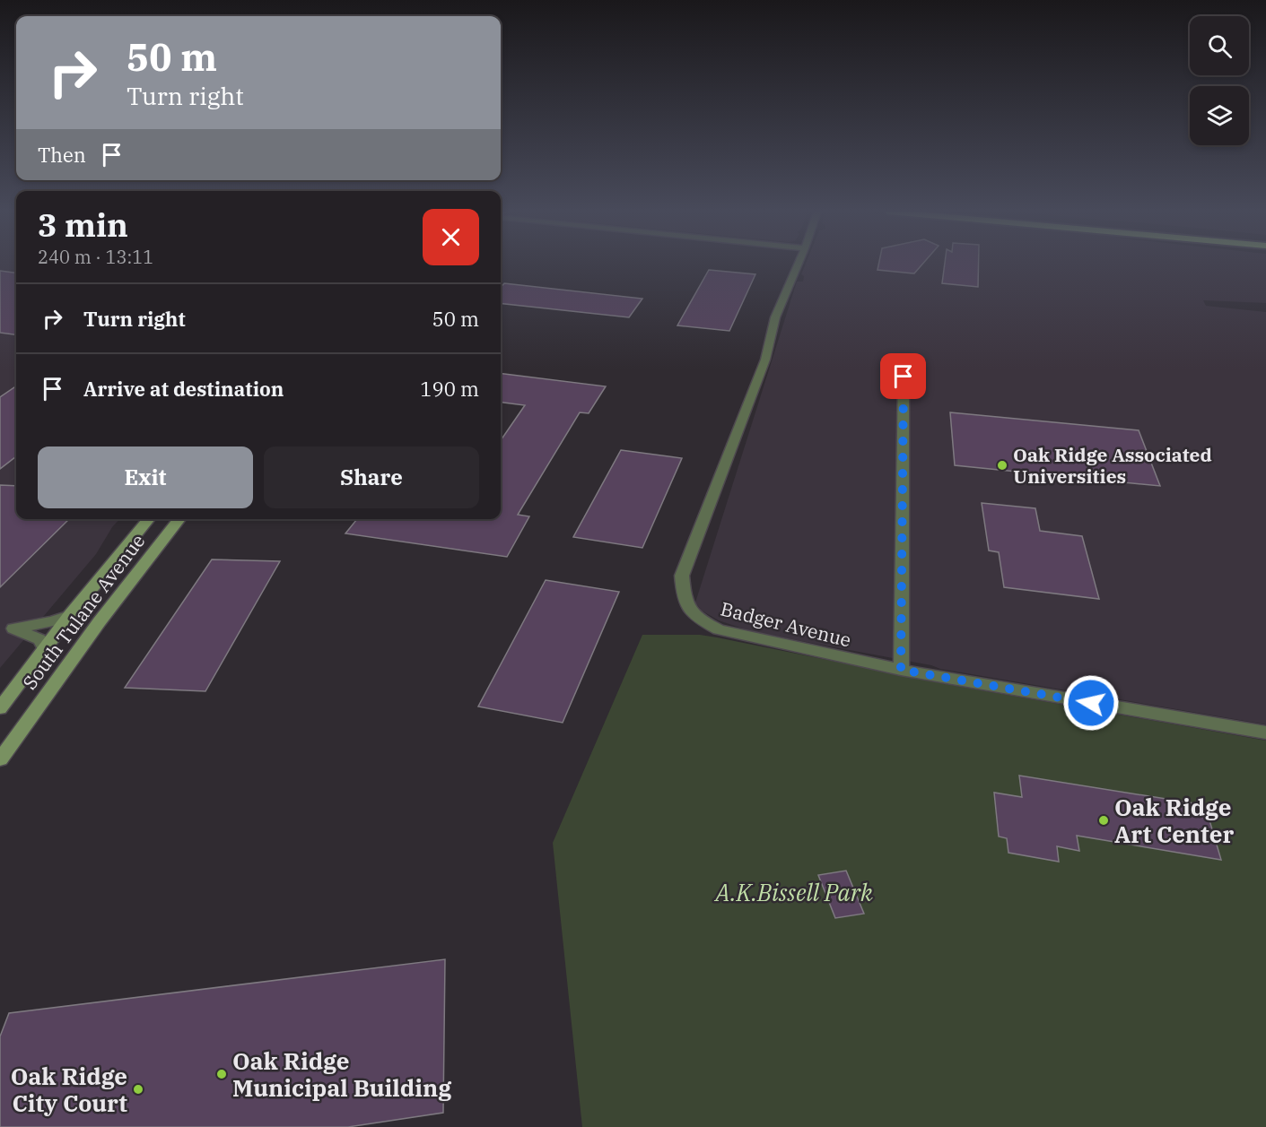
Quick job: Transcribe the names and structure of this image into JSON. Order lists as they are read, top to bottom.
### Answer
{
  "streets": {
    "main road": ["South Tulane Avenue"],
    "street": ["Badger Avenue"]
  },
  "parks": ["A.K.Bissell Park"],
  "places": [
    "Oak Ridge Associated Universities",
    "Oak Ridge Art Center",
    "Oak Ridge Municipal Building",
    "Oak Ridge City Court"
  ],
  "page": {
    "turn": ["50 m", "Turn right"],
    "then": "Then",
    "heading": ["3 min", "240 m · 13:11"],
    "list": [
      {
        "name": "Turn right",
        "value": "50 m"
      },
      {
        "name": "Arrive at destination",
        "value": "190 m"
      }
    ],
    "buttons": ["Exit", "Share"]
  }
}
